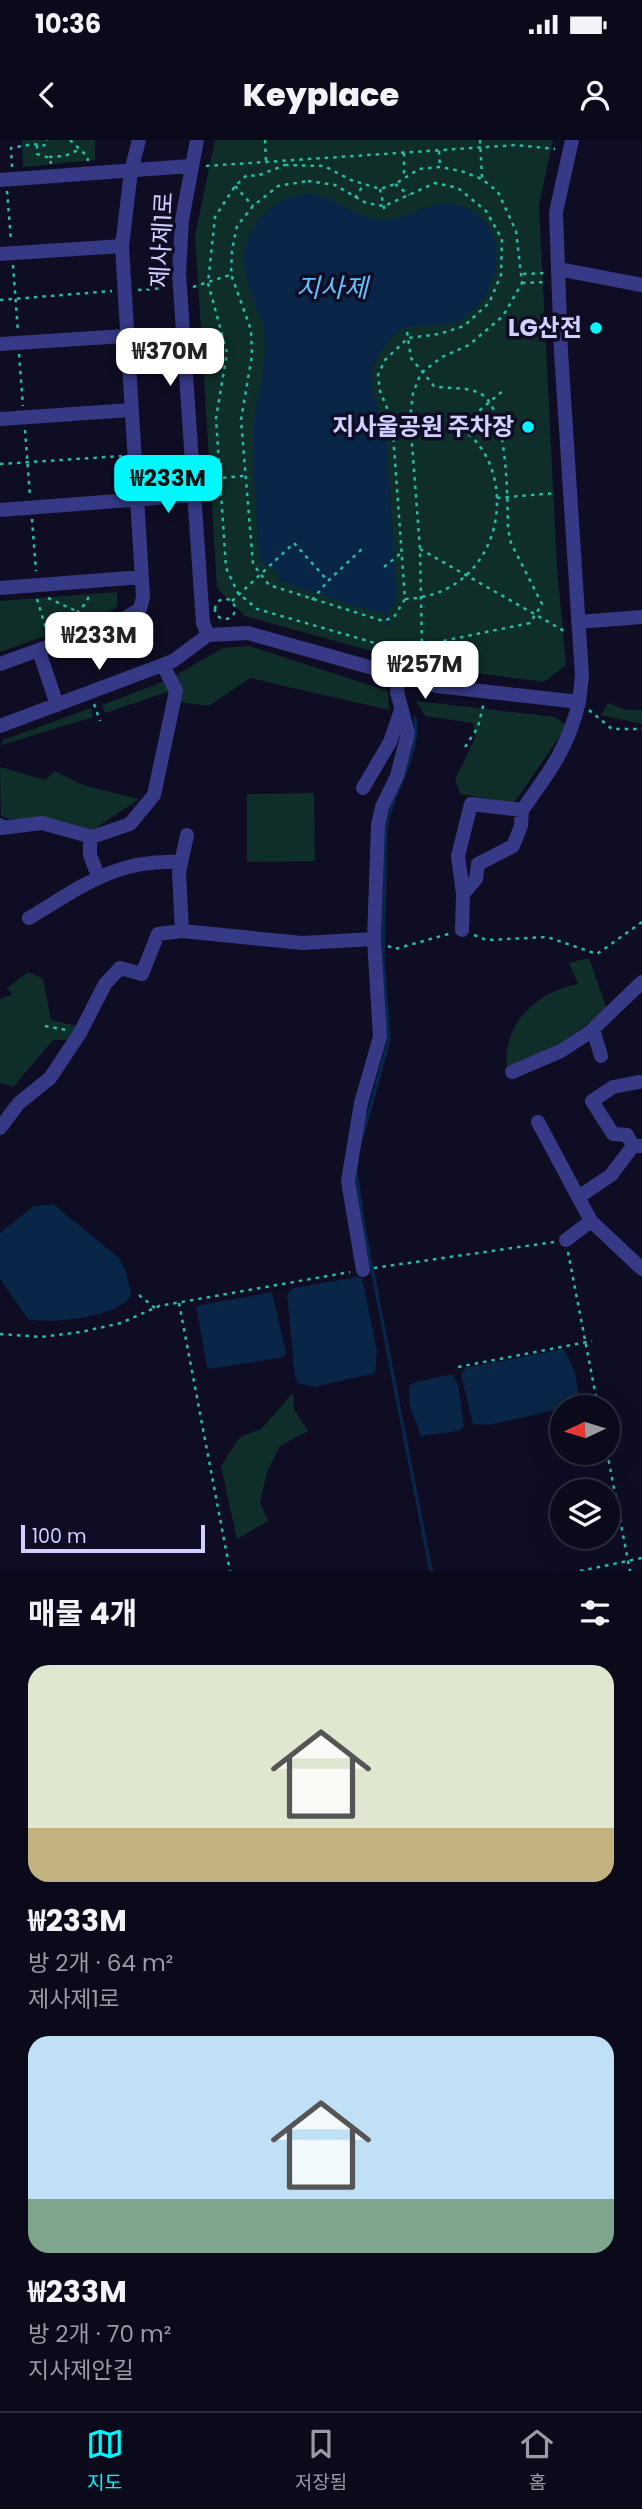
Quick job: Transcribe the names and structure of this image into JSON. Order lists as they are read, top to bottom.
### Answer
{
  "streets": {
    "street": ["제사제1로"]
  },
  "water": ["지사제"],
  "places": ["LG산전", "지사울공원 주차장"],
  "scale_bar": "100 m",
  "north": "left",
  "page": {
    "status": "10:36",
    "header": "Keyplace",
    "price": [
      "₩370M",
      "₩233M",
      "₩233M",
      "₩257M"
    ],
    "scale": "100 m",
    "heading": "매물 4개",
    "list": [
      {
        "name": "₩233M",
        "note": "방 2개 · 64 m² · 제사제1로"
      },
      {
        "name": "₩233M",
        "note": "방 2개 · 70 m² · 지사제안길"
      }
    ],
    "tabs": ["지도", "저장됨", "홈"]
  }
}
